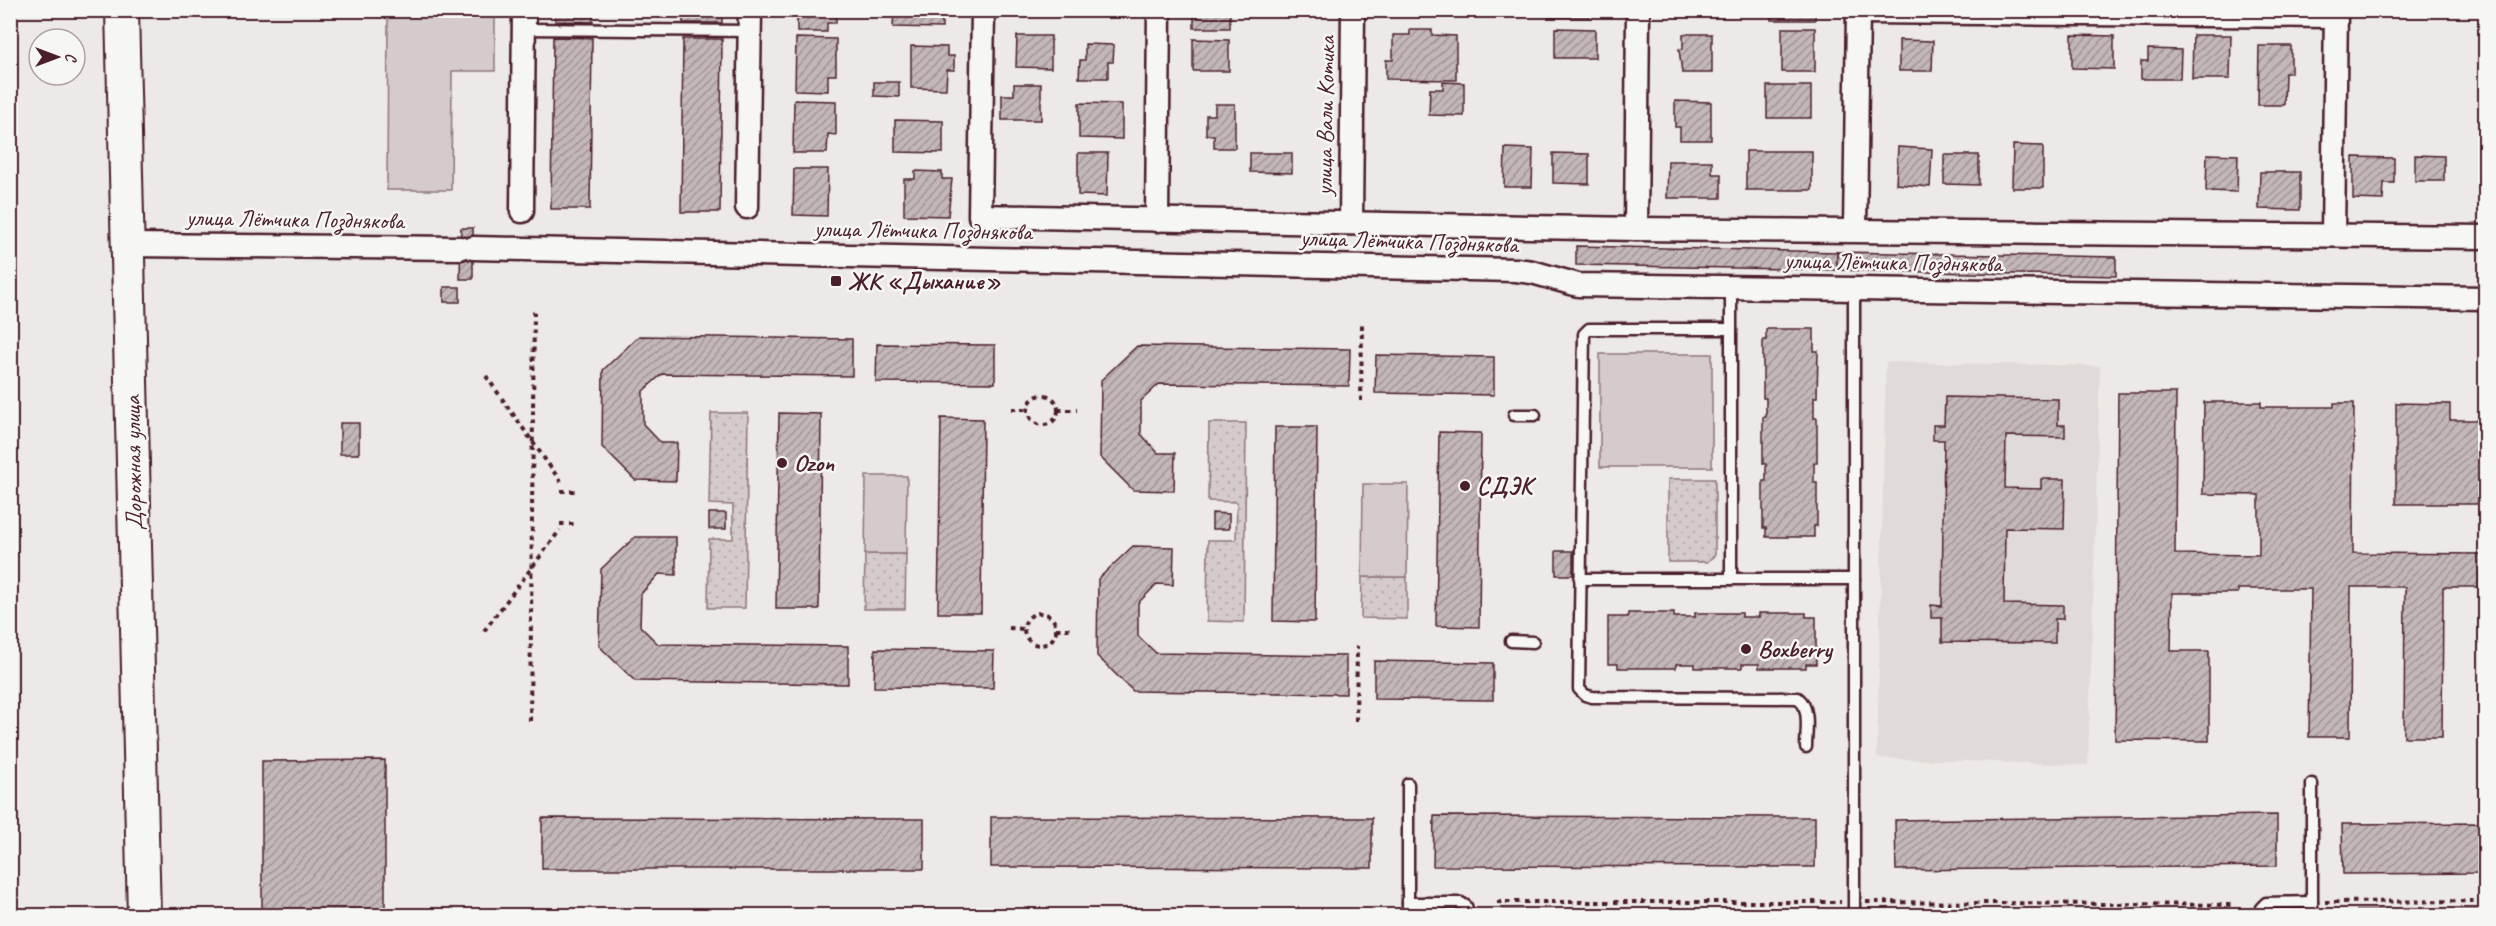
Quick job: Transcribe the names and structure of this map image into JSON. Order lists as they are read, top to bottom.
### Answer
{
  "streets": {
    "main road": ["Дорожная улица"],
    "street": ["улица Вали Котика", "улица Лётчика Позднякова"]
  },
  "crossings": [
    ["улица Вали Котика", "улица Лётчика Позднякова"],
    ["улица Лётчика Позднякова", "Дорожная улица"]
  ],
  "places": {
    "transit": ["ЖК «Дыхание»"],
    "other": ["Ozon", "СДЭК", "Boxberry"]
  },
  "north": "right"
}
